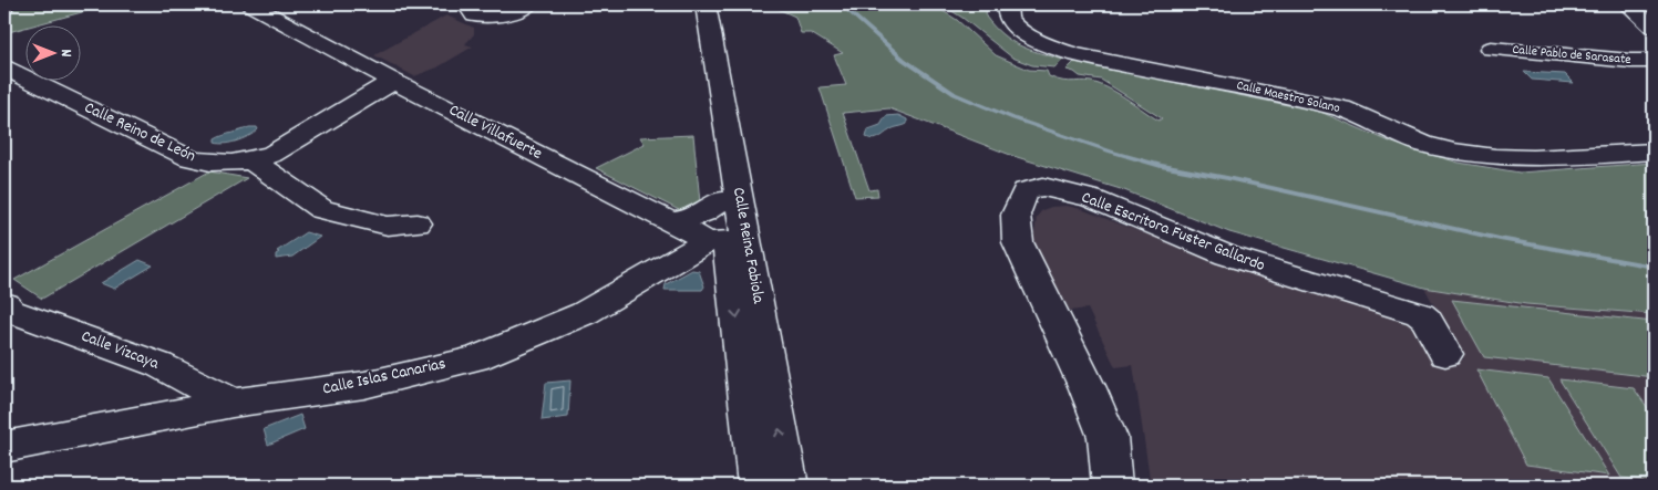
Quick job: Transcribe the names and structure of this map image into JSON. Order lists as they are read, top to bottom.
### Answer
{
  "streets": {
    "street": [
      "Calle Pablo de Sarasate",
      "Calle Maestro Solano",
      "Calle Reino de León",
      "Calle Villafuerte",
      "Calle Escritora Fuster Gallardo",
      "Calle Reina Fabiola",
      "Calle Vizcaya",
      "Calle Islas Canarias"
    ]
  },
  "crossings": [
    ["Calle Reino de León", "Calle Villafuerte"],
    ["Calle Villafuerte", "Calle Reina Fabiola"],
    ["Calle Villafuerte", "Calle Islas Canarias"],
    ["Calle Reina Fabiola", "Calle Islas Canarias"],
    ["Calle Vizcaya", "Calle Islas Canarias"]
  ],
  "north": "right"
}
